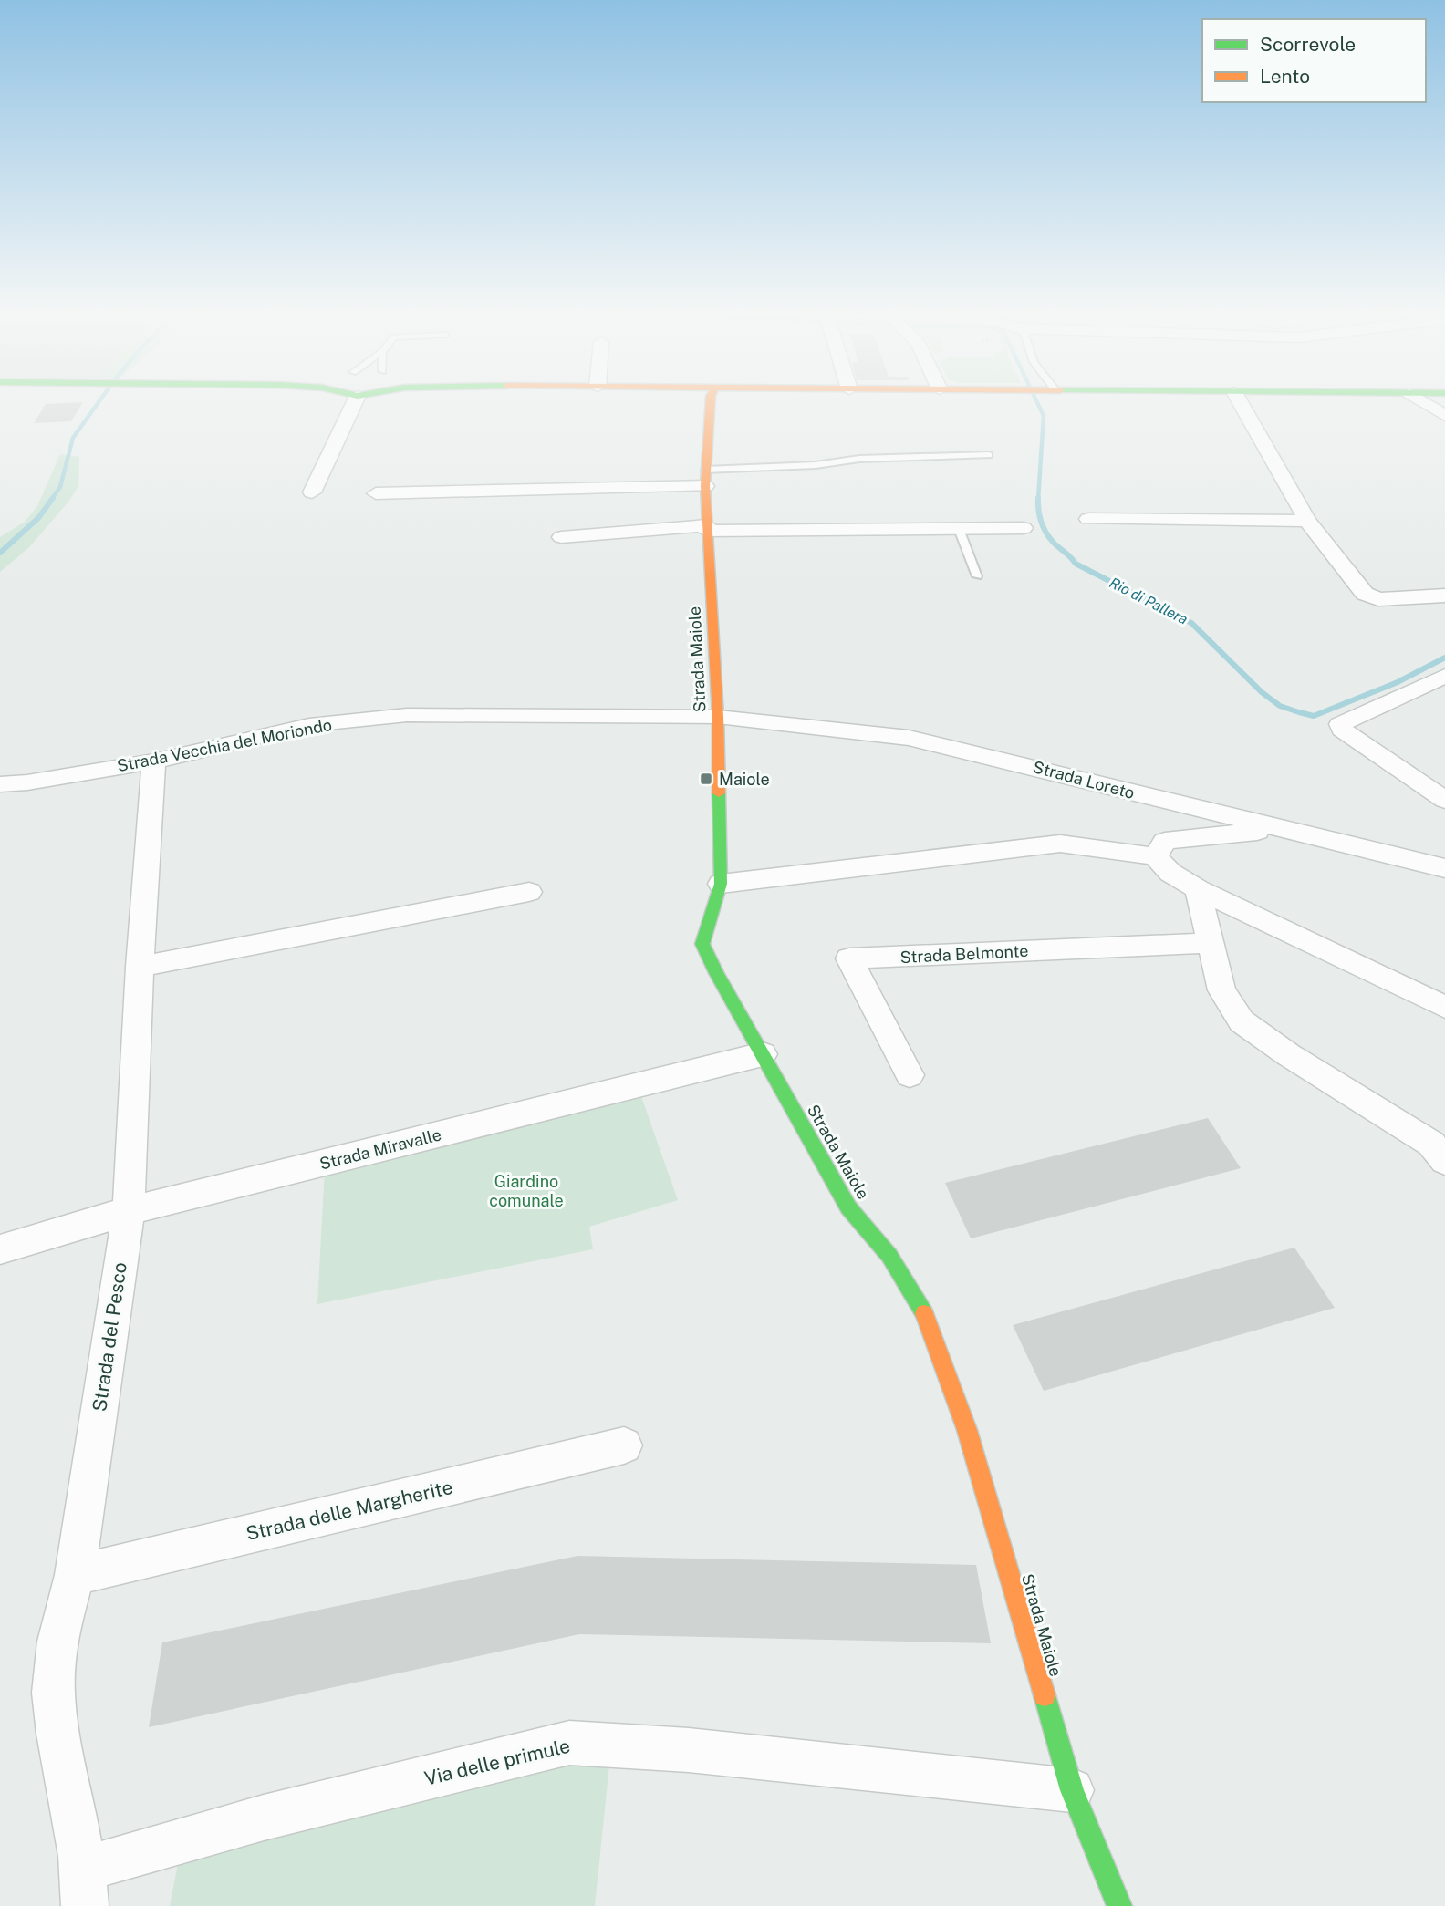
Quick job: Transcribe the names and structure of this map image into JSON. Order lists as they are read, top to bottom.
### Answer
{
  "streets": {
    "main road": ["Strada Maiole"],
    "street": [
      "Strada Vecchia del Moriondo",
      "Strada Loreto",
      "Strada Belmonte",
      "Strada Miravalle",
      "Strada del Pesco",
      "Strada delle Margherite",
      "Via delle primule"
    ]
  },
  "crossings": [
    ["Strada Maiole", "Strada Vecchia del Moriondo"],
    ["Strada Maiole", "Strada Loreto"],
    ["Strada Maiole", "Strada Miravalle"],
    ["Strada Maiole", "Via delle primule"],
    ["Strada Vecchia del Moriondo", "Strada Loreto"],
    ["Strada Vecchia del Moriondo", "Strada del Pesco"],
    ["Strada Miravalle", "Strada del Pesco"],
    ["Strada del Pesco", "Strada delle Margherite"],
    ["Strada del Pesco", "Via delle primule"]
  ],
  "water": ["Rio di Pallera"],
  "parks": ["Giardino comunale"],
  "places": {
    "transit": ["Maiole"]
  },
  "legend": ["Scorrevole", "Lento"]
}
